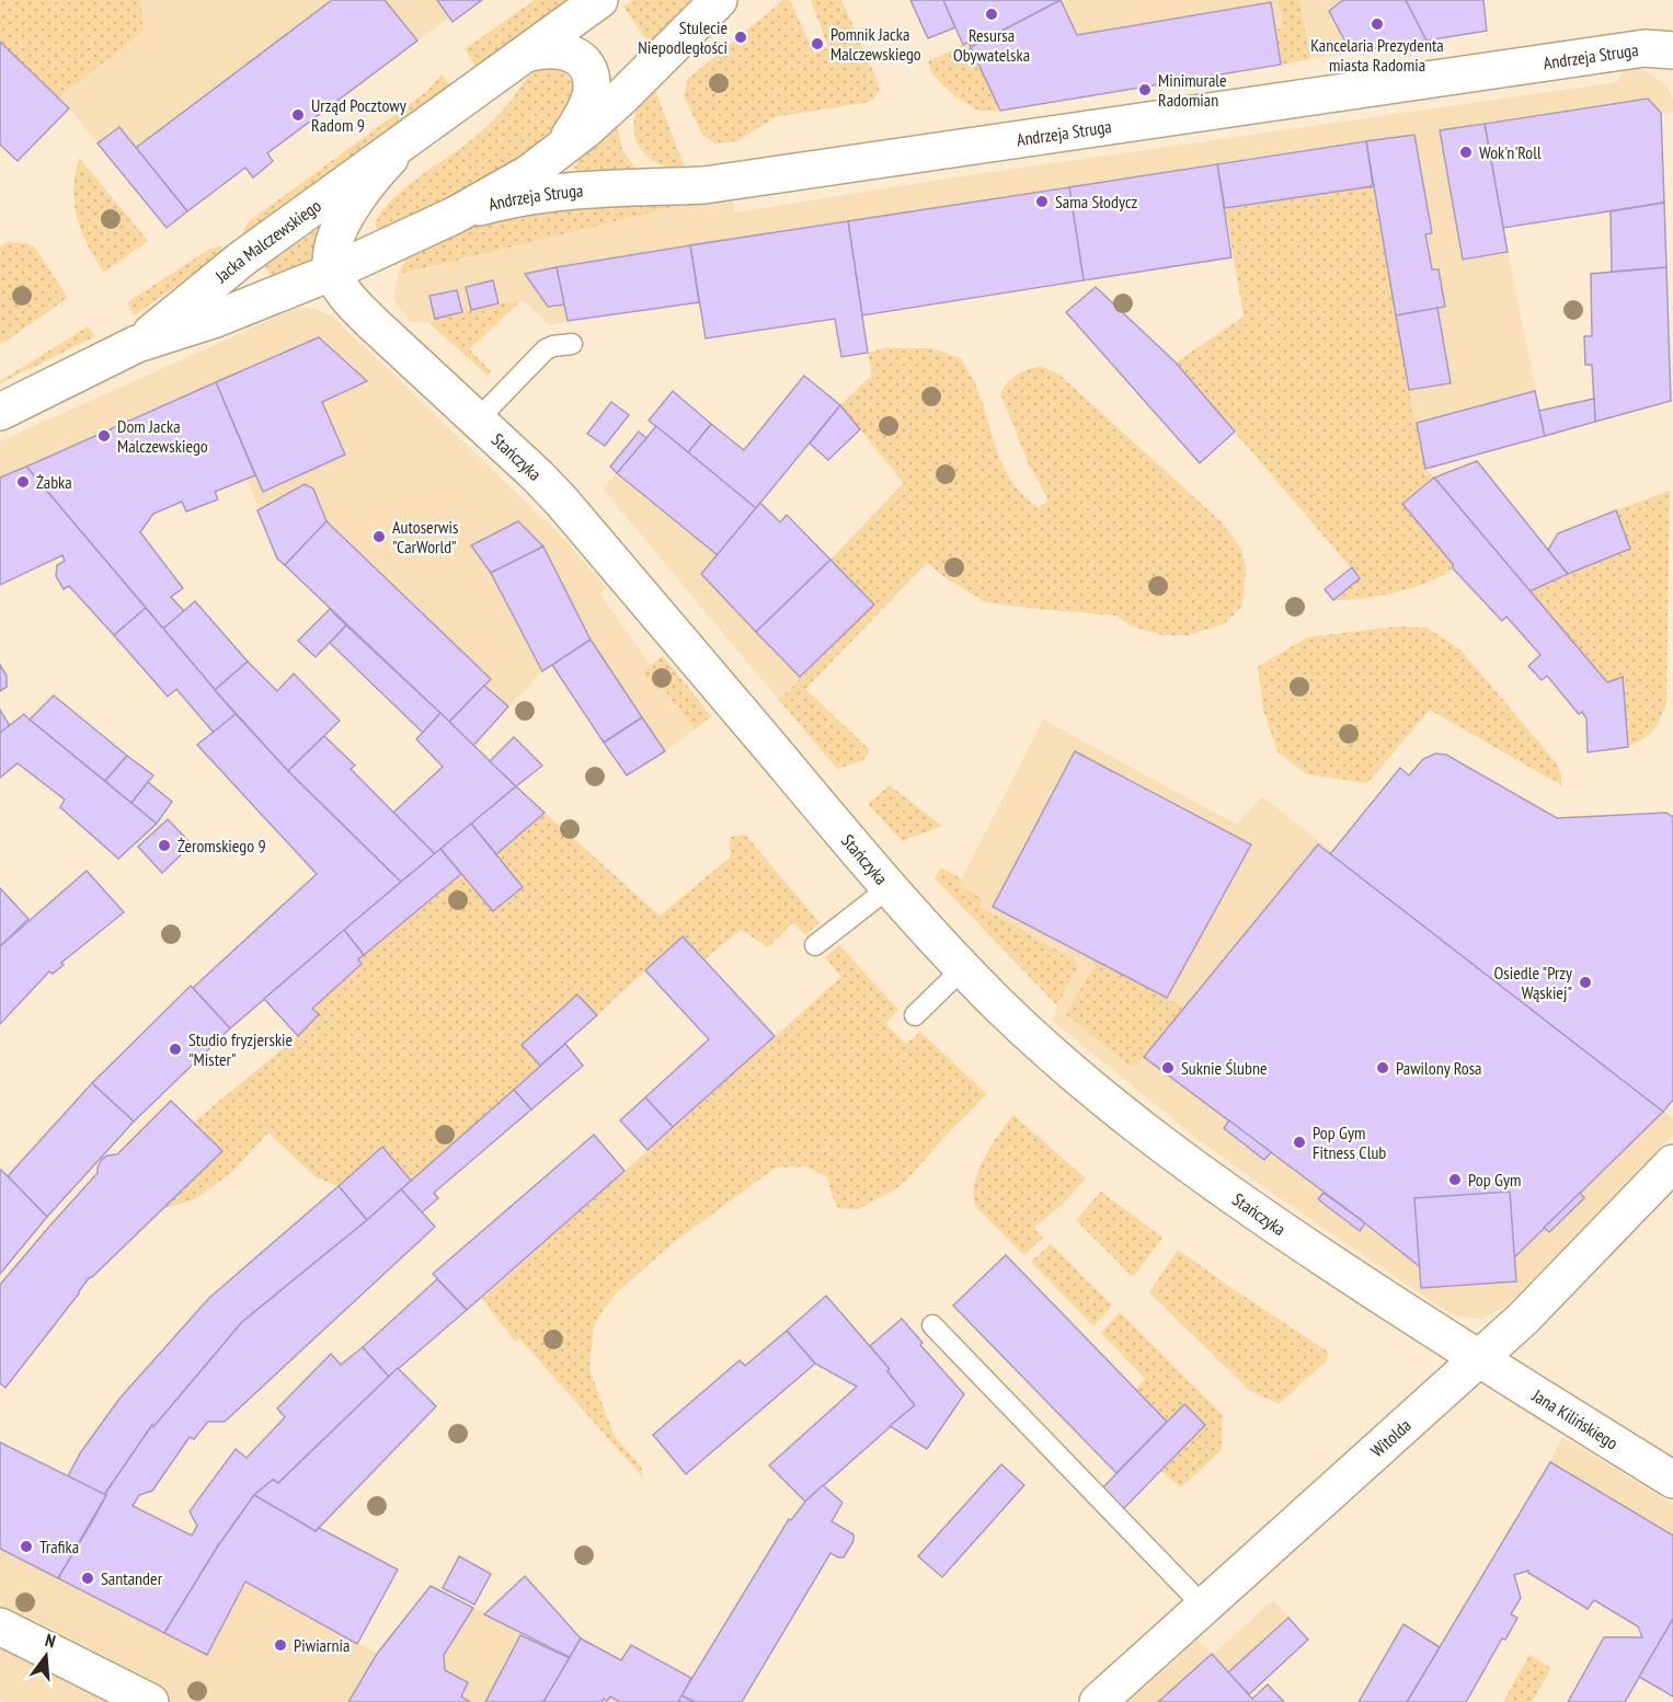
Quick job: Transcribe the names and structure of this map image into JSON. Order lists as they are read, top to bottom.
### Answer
{
  "streets": {
    "street": [
      "Andrzeja Struga",
      "Jacka Malczewskiego",
      "Stańczyka",
      "Jana Kilińskiego",
      "Witolda"
    ]
  },
  "crossings": [
    ["Andrzeja Struga", "Jacka Malczewskiego"],
    ["Jacka Malczewskiego", "Stańczyka"],
    ["Stańczyka", "Jana Kilińskiego"],
    ["Stańczyka", "Witolda"],
    ["Jana Kilińskiego", "Witolda"]
  ],
  "places": [
    "Resursa Obywatelska",
    "Kancelaria Prezydenta miasta Radomia",
    "Stulecie Niepodległości",
    "Pomnik Jacka Malczewskiego",
    "Minimurale Radomian",
    "Urząd Pocztowy Radom 9",
    "Wok'n'Roll",
    "Sama Słodycz",
    "Dom Jacka Malczewskiego",
    "Żabka",
    "Autoserwis \"CarWorld\"",
    "Żeromskiego 9",
    "Osiedle \"Przy Wąskiej\"",
    "Studio fryzjerskie \"Mister\"",
    "Suknie Ślubne",
    "Pawilony Rosa",
    "Pop Gym Fitness Club",
    "Pop Gym",
    "Trafika",
    "Santander",
    "Piwiarnia"
  ],
  "north": "top"
}
